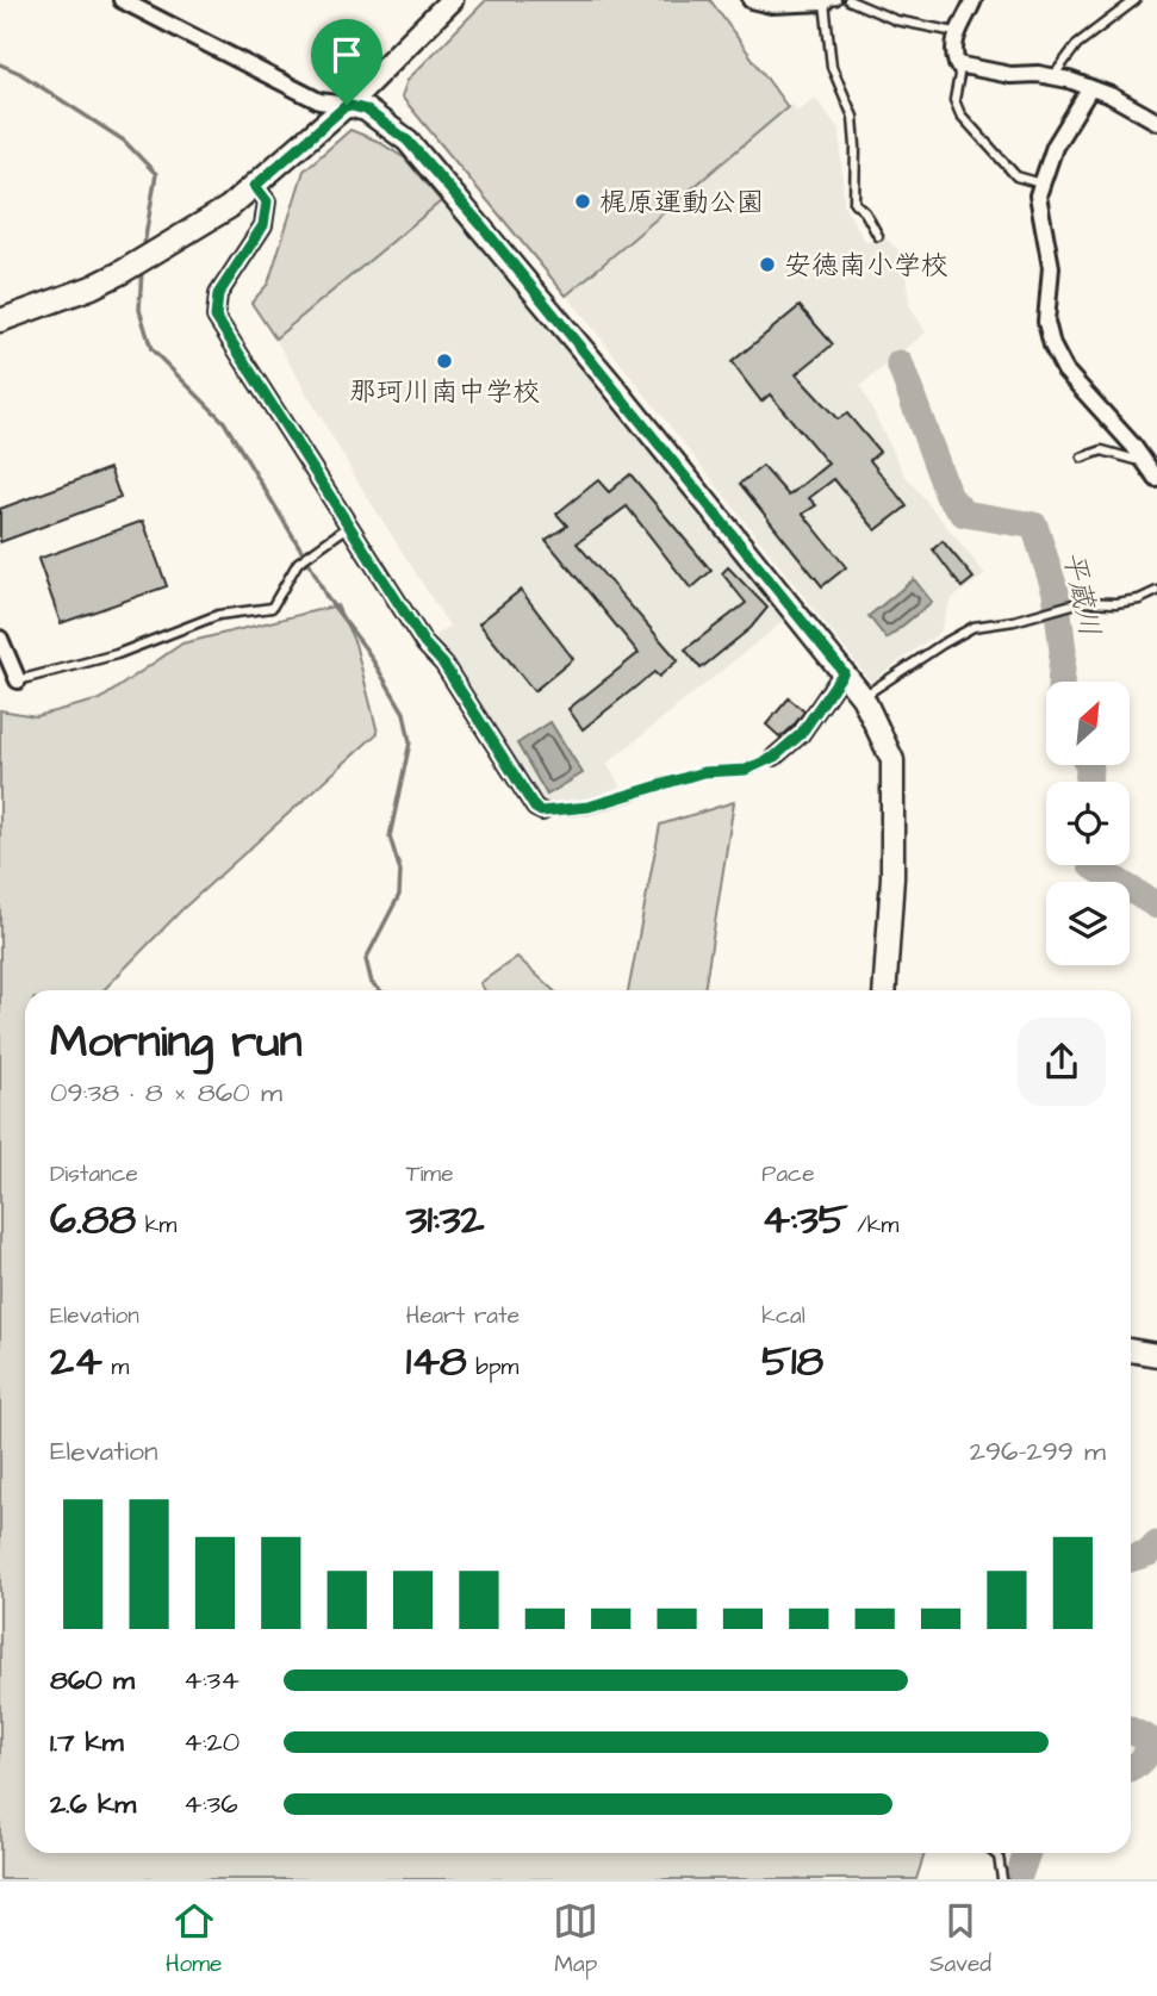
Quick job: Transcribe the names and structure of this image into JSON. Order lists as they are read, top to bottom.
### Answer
{
  "water": ["平蔵川"],
  "places": ["梶原運動公園", "安徳南小学校", "那珂川南中学校"],
  "north": "top right",
  "page": {
    "heading": ["Morning run", "09:38 · 8 × 860 m"],
    "stats": [
      ["Distance", "6.88 km"],
      ["Time", "31:32"],
      ["Pace", "4:35 /km"],
      ["Elevation", "24 m"],
      ["Heart rate", "148 bpm"],
      ["kcal", "518"]
    ],
    "chart": ["Elevation", "296–299 m"],
    "list": [
      {
        "name": "860 m",
        "note": "4:34"
      },
      {
        "name": "1.7 km",
        "note": "4:20"
      },
      {
        "name": "2.6 km",
        "note": "4:36"
      }
    ],
    "tabs": ["Home", "Map", "Saved"]
  }
}
